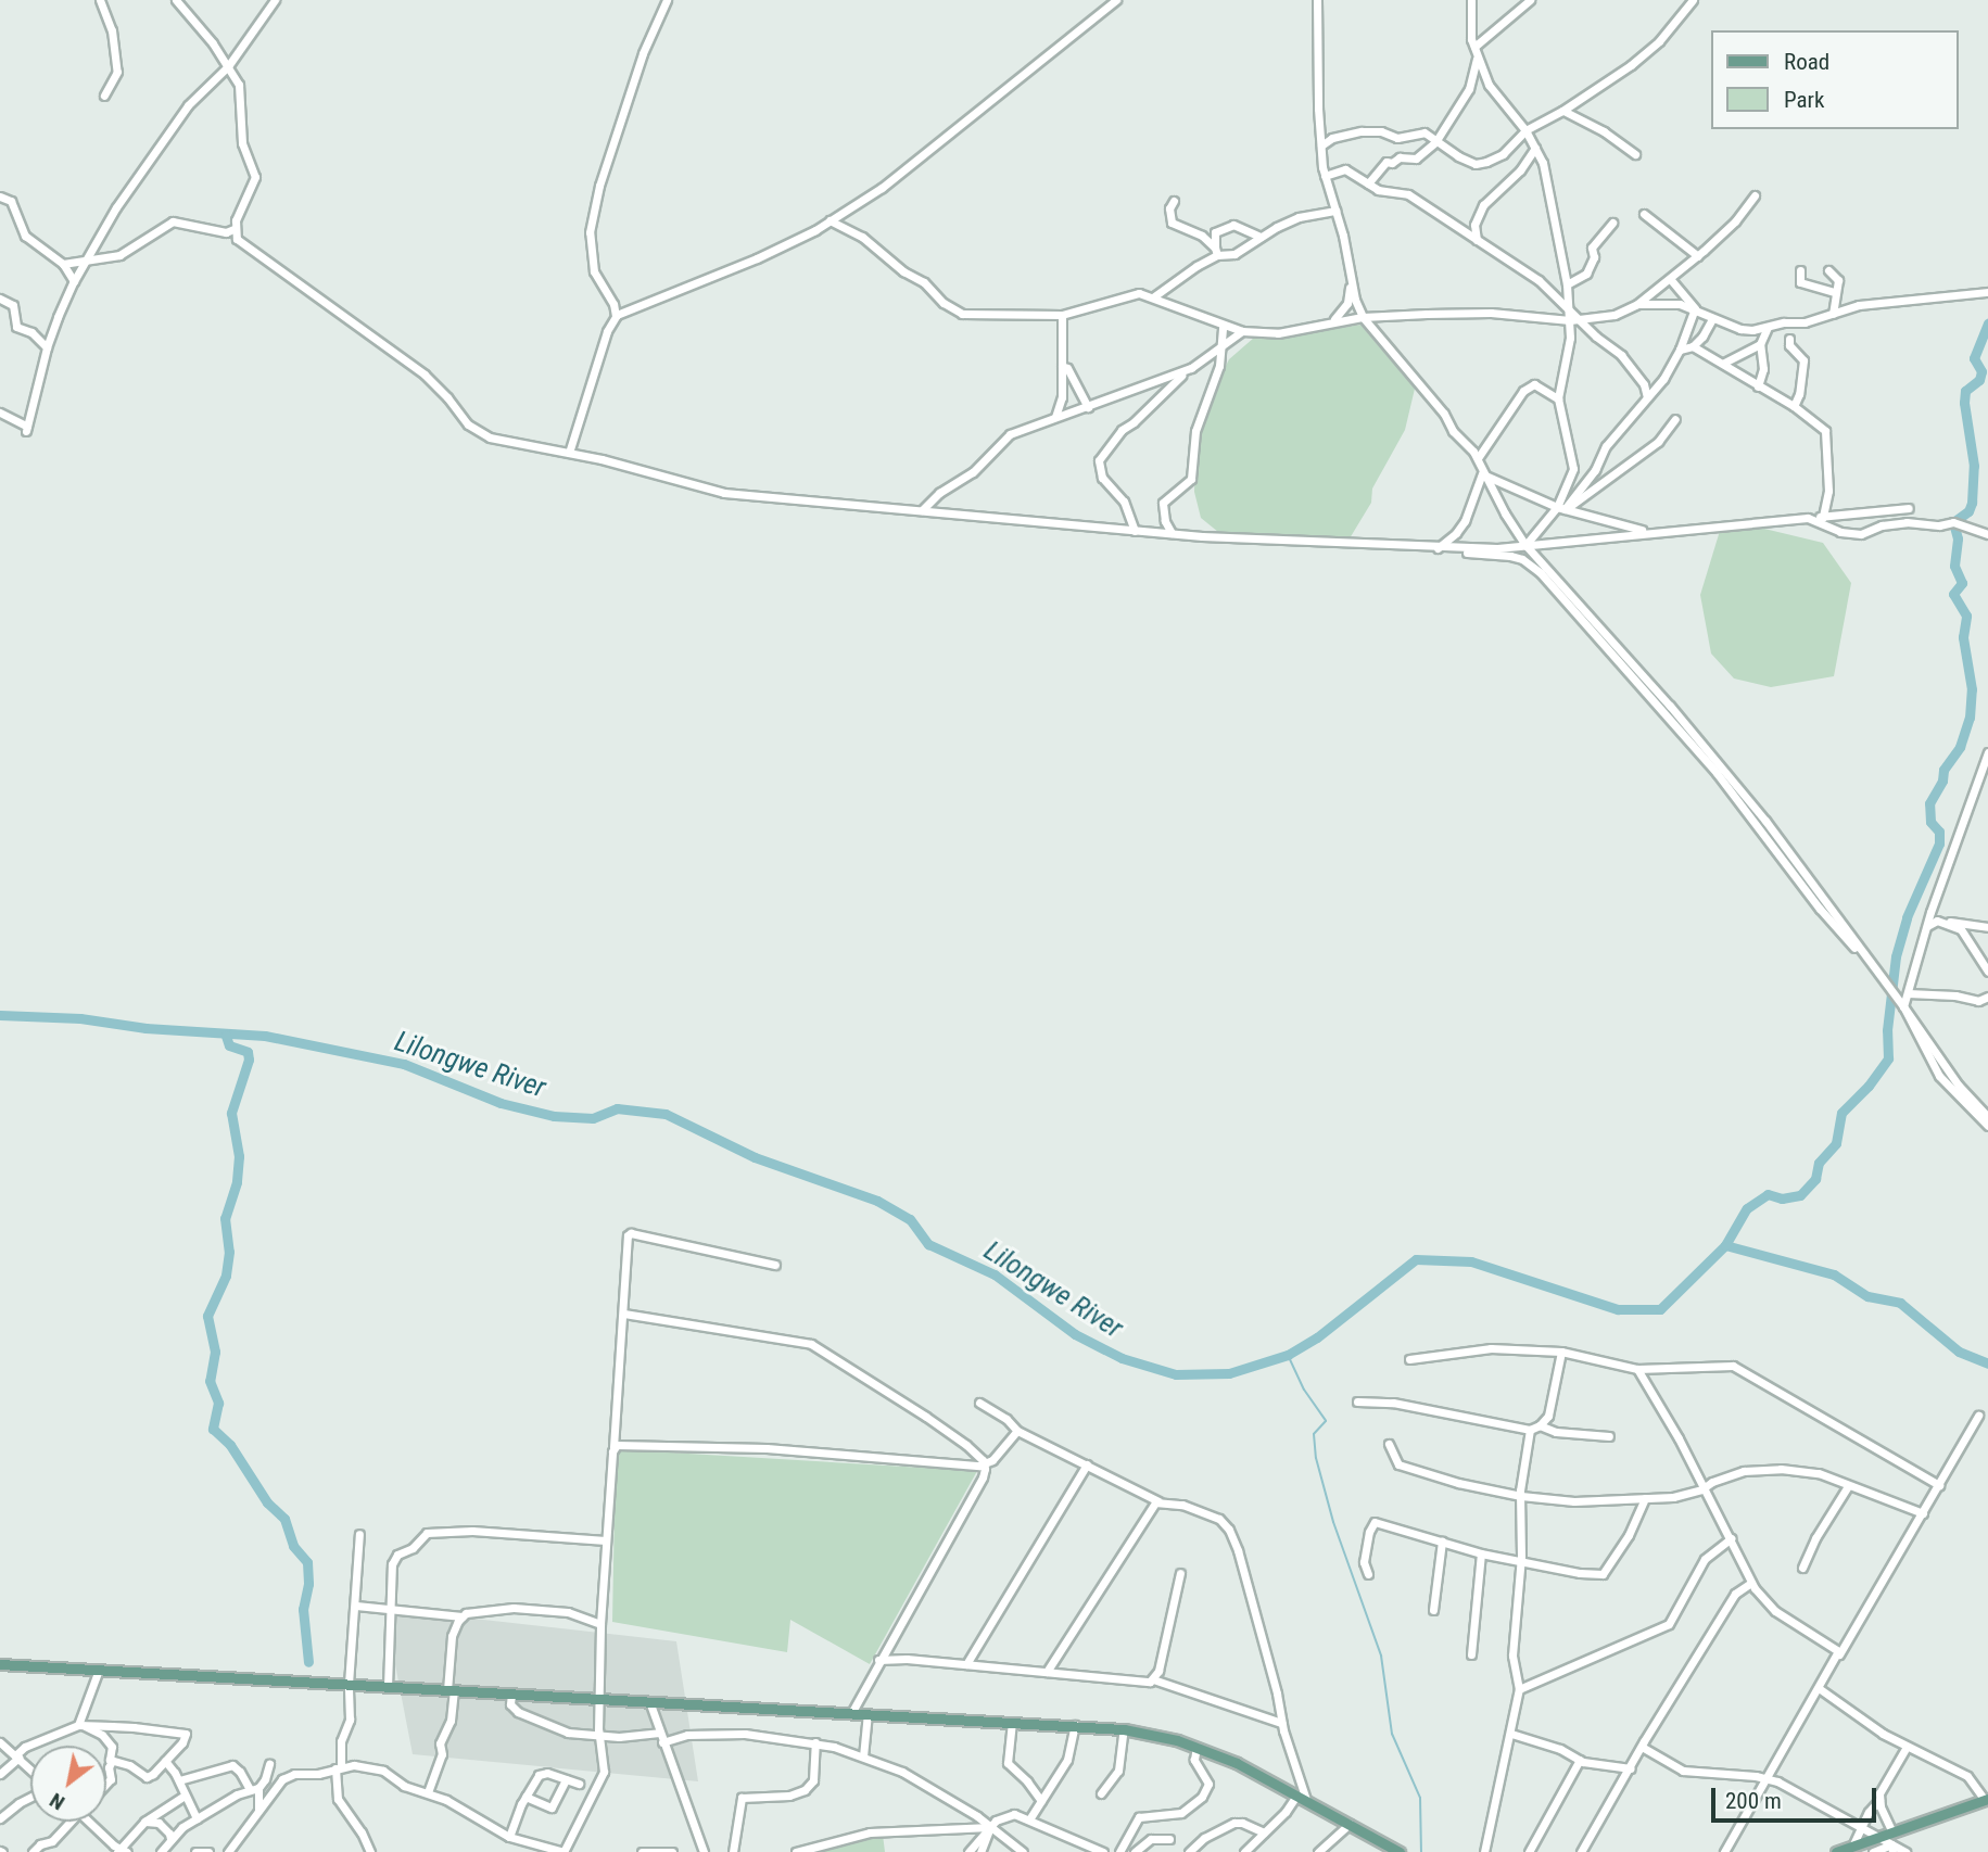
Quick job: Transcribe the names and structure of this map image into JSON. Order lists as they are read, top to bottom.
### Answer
{
  "water": ["Lilongwe River"],
  "legend": ["Road", "Park"],
  "scale_bar": "200 m",
  "north": "bottom left"
}
